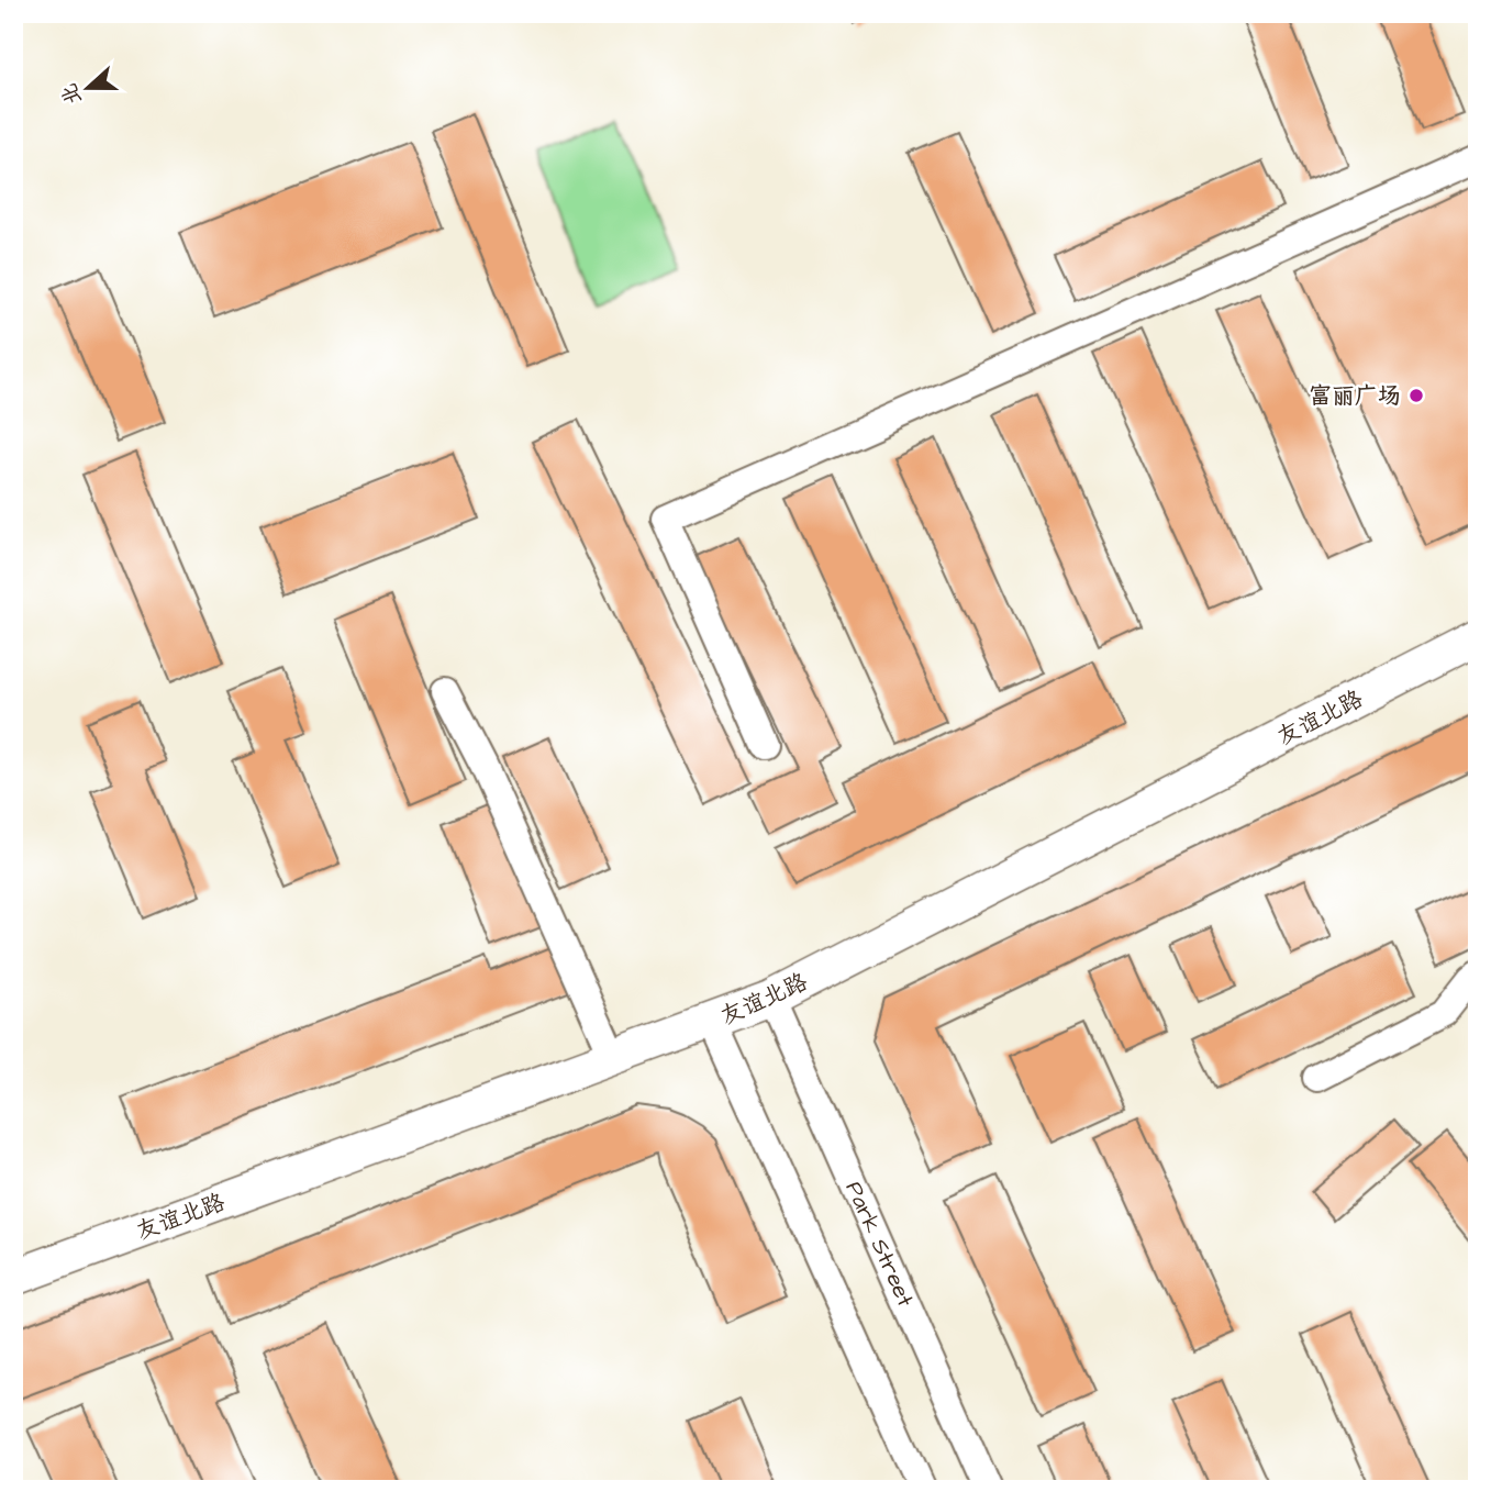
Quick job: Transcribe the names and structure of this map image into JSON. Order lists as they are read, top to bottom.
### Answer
{
  "streets": {
    "main road": ["友谊北路"],
    "street": ["Park Street"]
  },
  "crossings": [
    ["友谊北路", "Park Street"]
  ],
  "places": ["富丽广场"],
  "north": "left"
}
